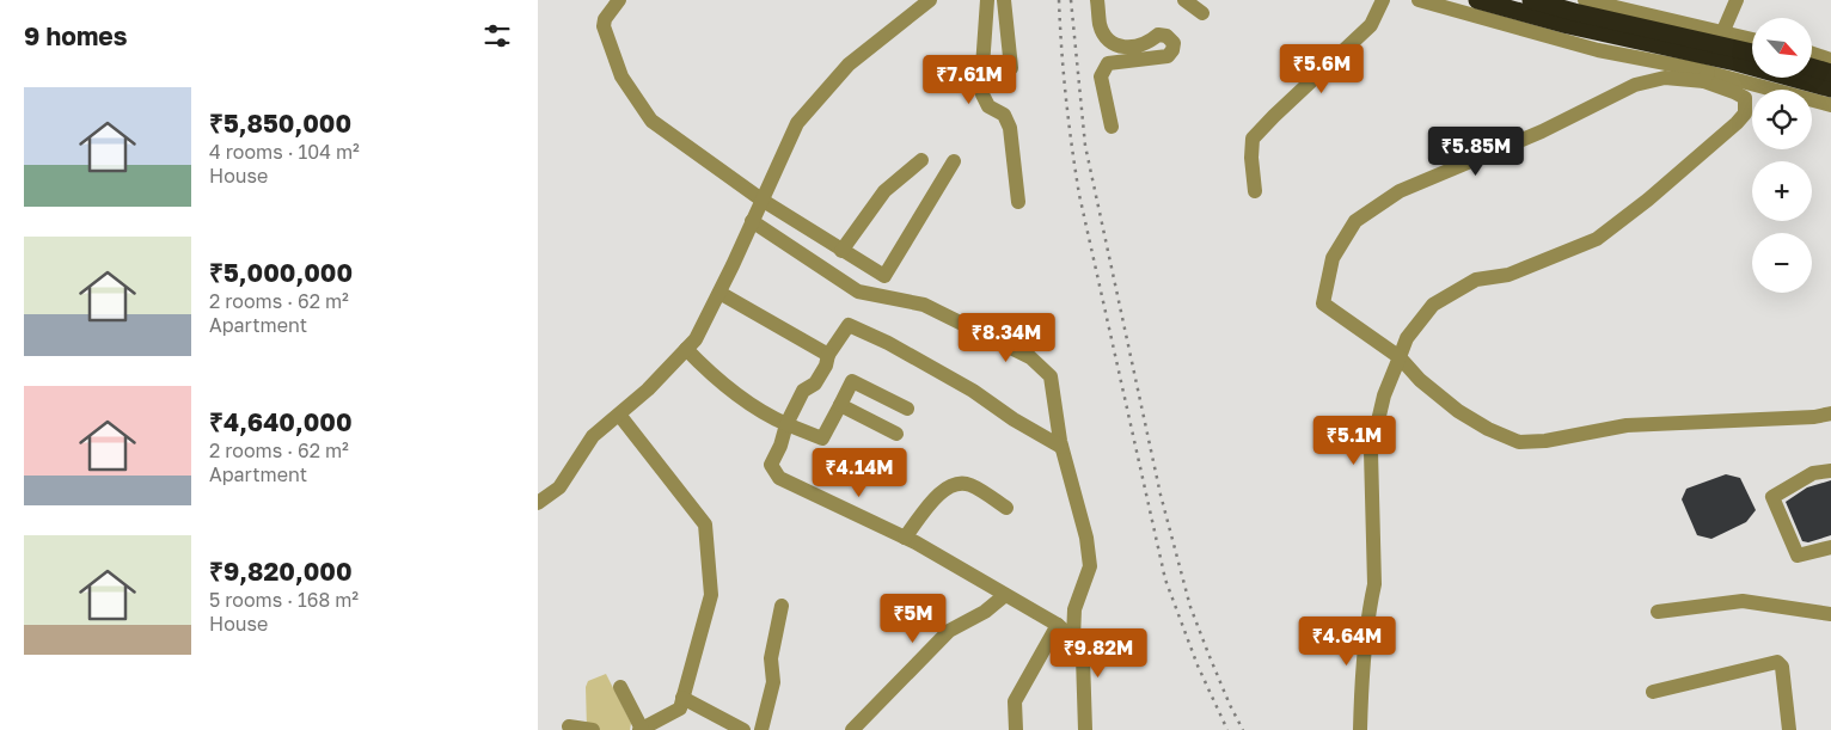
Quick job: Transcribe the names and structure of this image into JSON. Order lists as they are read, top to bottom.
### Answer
{
  "north": "bottom right",
  "page": {
    "heading": "9 homes",
    "map_buttons": ["+", "−"],
    "price": [
      "₹5.6M",
      "₹7.61M",
      "₹5.85M",
      "₹8.34M",
      "₹5.1M",
      "₹4.14M",
      "₹5M",
      "₹4.64M",
      "₹9.82M"
    ],
    "list": [
      {
        "name": "₹5,850,000",
        "note": "4 rooms · 104 m² · House"
      },
      {
        "name": "₹5,000,000",
        "note": "2 rooms · 62 m² · Apartment"
      },
      {
        "name": "₹4,640,000",
        "note": "2 rooms · 62 m² · Apartment"
      },
      {
        "name": "₹9,820,000",
        "note": "5 rooms · 168 m² · House"
      }
    ]
  }
}
